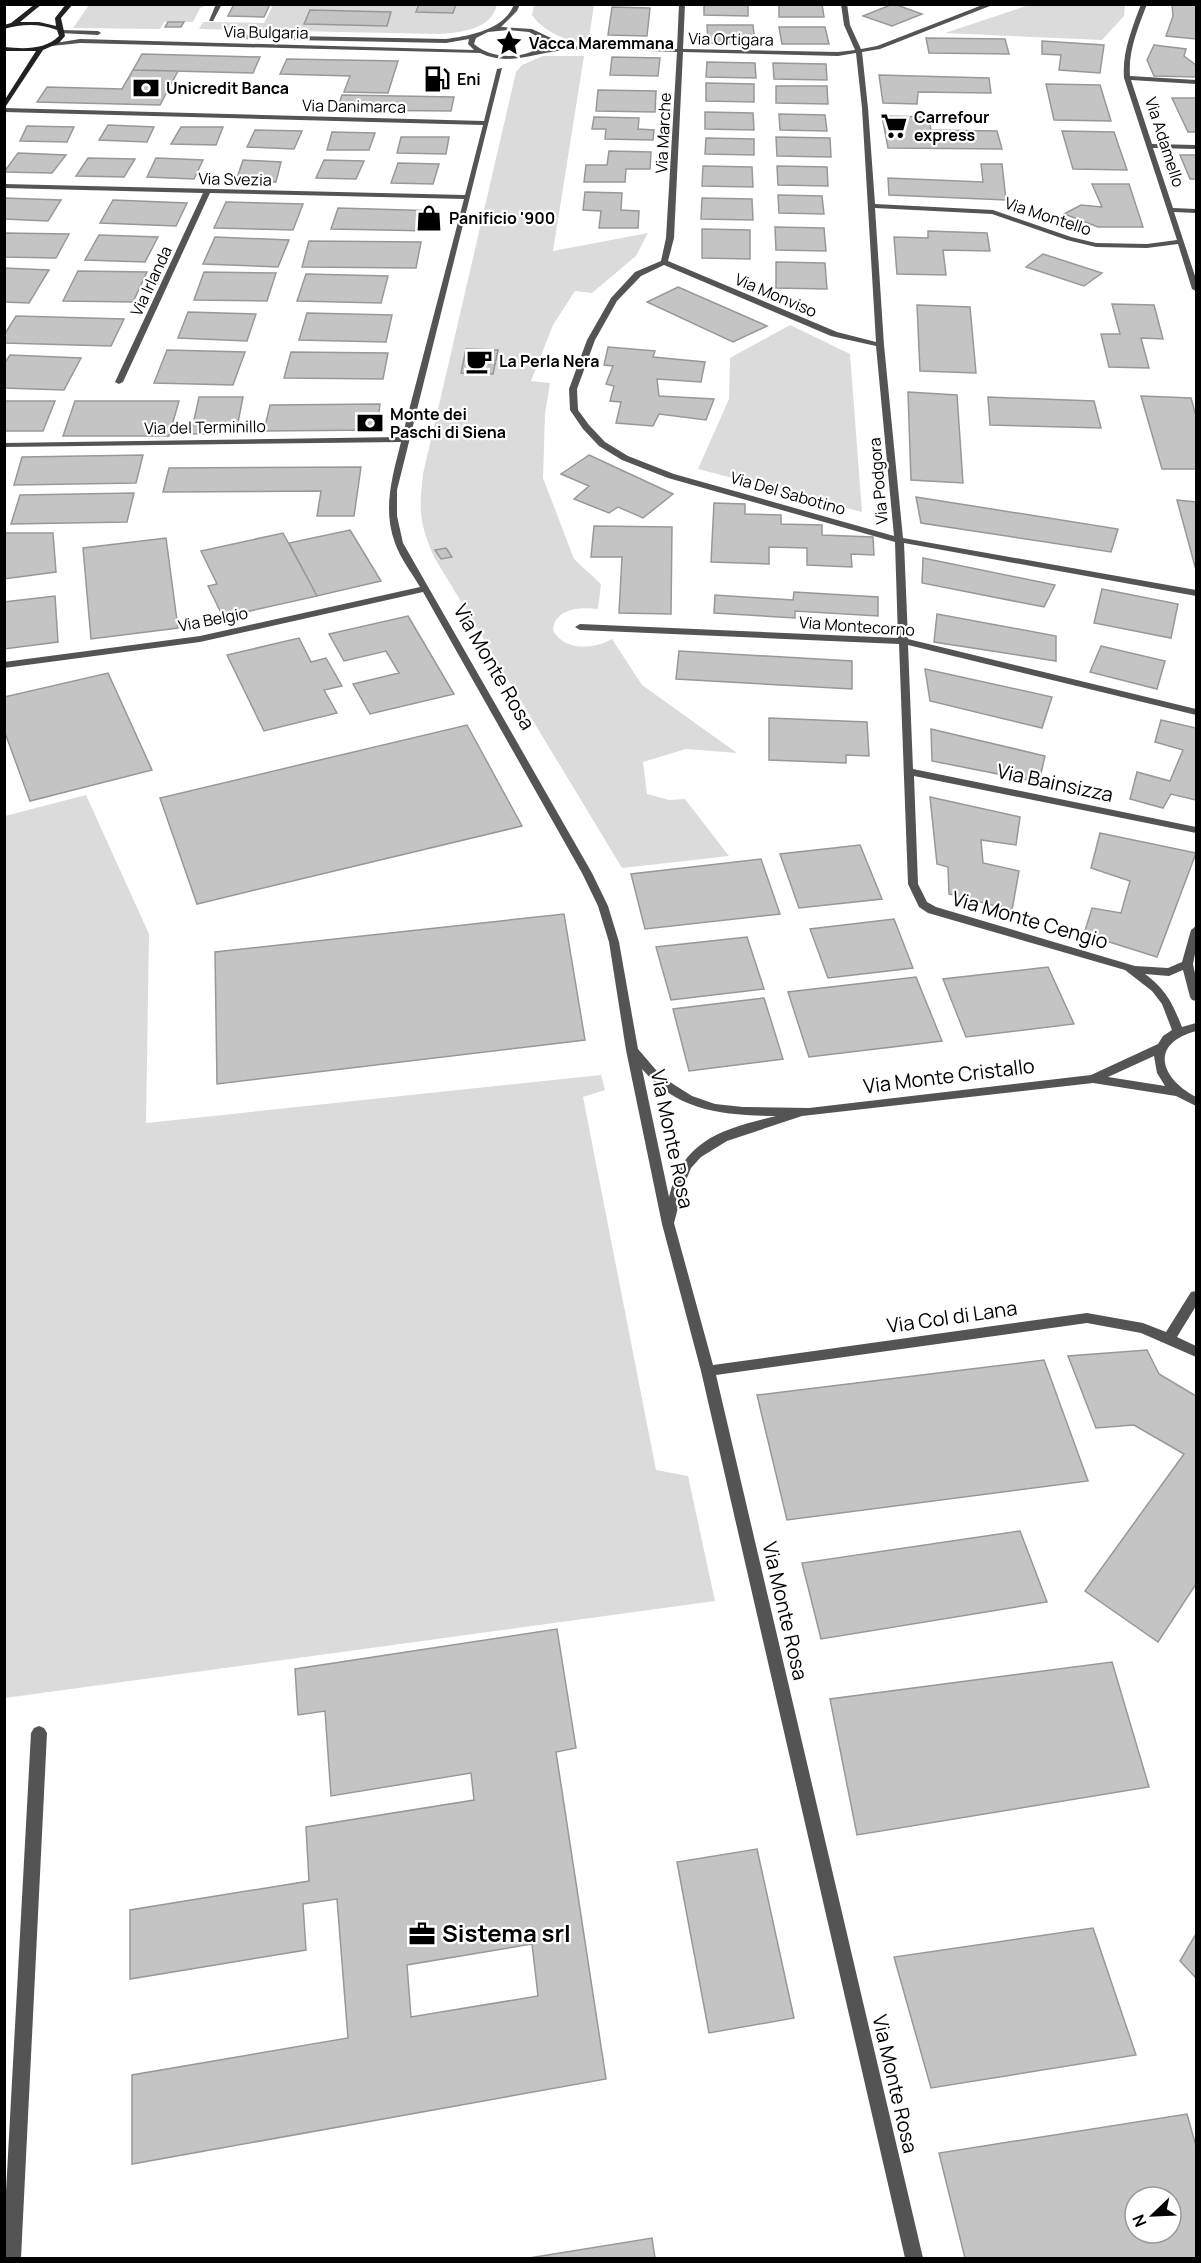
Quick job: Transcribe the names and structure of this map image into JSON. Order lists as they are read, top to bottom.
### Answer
{
  "streets": {
    "street": [
      "Via Bulgaria",
      "Via Ortigara",
      "Via Danimarca",
      "Via Marche",
      "Via Adamello",
      "Via Svezia",
      "Via Montello",
      "Via Irlanda",
      "Via Monviso",
      "Via del Terminillo",
      "Via Podgora",
      "Via Del Sabotino",
      "Via Belgio",
      "Via Montecorno",
      "Via Monte Rosa",
      "Via Bainsizza",
      "Via Monte Cengio",
      "Via Monte Cristallo",
      "Via Col di Lana"
    ]
  },
  "crossings": [
    ["Via Ortigara", "Via Marche"],
    ["Via Ortigara", "Via Podgora"],
    ["Via Danimarca", "Via Monte Rosa"],
    ["Via Marche", "Via Monviso"],
    ["Via Marche", "Via Del Sabotino"],
    ["Via Adamello", "Via Montello"],
    ["Via Svezia", "Via Irlanda"],
    ["Via Svezia", "Via Monte Rosa"],
    ["Via Montello", "Via Podgora"],
    ["Via Monviso", "Via Podgora"],
    ["Via Monviso", "Via Del Sabotino"],
    ["Via del Terminillo", "Via Monte Rosa"],
    ["Via Podgora", "Via Del Sabotino"],
    ["Via Podgora", "Via Montecorno"],
    ["Via Podgora", "Via Bainsizza"],
    ["Via Podgora", "Via Monte Cengio"],
    ["Via Belgio", "Via Monte Rosa"],
    ["Via Monte Rosa", "Via Col di Lana"],
    ["Via Monte Cengio", "Via Monte Cristallo"]
  ],
  "places": {
    "place": ["Vacca Maremmana"],
    "fuel station": ["Eni"],
    "bank": ["Unicredit Banca", "Monte dei Paschi di Siena"],
    "supermarket": ["Carrefour express"],
    "shop": ["Panificio '900"],
    "cafe": ["La Perla Nera"],
    "office": ["Sistema srl"]
  },
  "north": "bottom left"
}
